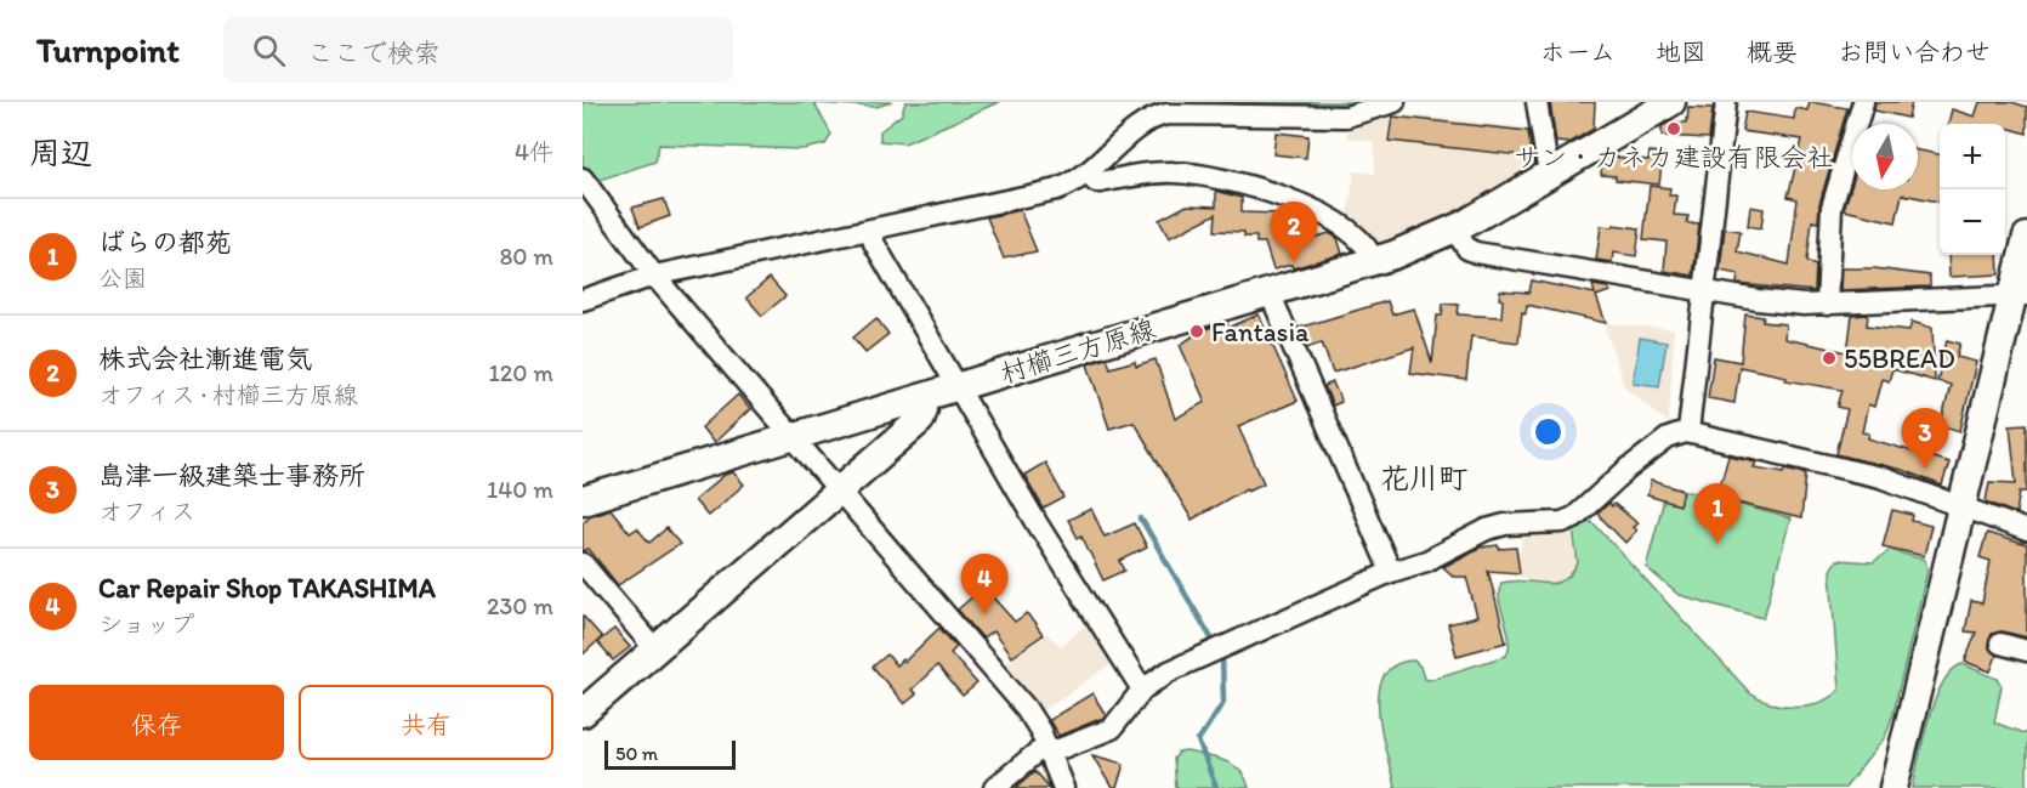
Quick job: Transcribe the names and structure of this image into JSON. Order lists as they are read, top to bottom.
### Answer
{
  "streets": {
    "main road": ["村櫛三方原線"]
  },
  "districts": ["花川町"],
  "places": ["サン・カネカ建設有限会社", "Fantasia", "55BREAD"],
  "scale_bar": "50 m",
  "north": "bottom",
  "page": {
    "header": "Turnpoint",
    "search": "ここで検索",
    "nav": [
      "ホーム",
      "地図",
      "概要",
      "お問い合わせ"
    ],
    "heading": ["周辺", "4件"],
    "map_buttons": ["+", "−"],
    "list": [
      {
        "mark": "1",
        "name": "ばらの都苑",
        "note": "公園",
        "value": "80 m"
      },
      {
        "mark": "2",
        "name": "株式会社漸進電気",
        "note": "オフィス · 村櫛三方原線",
        "value": "120 m"
      },
      {
        "mark": "3",
        "name": "島津一級建築士事務所",
        "note": "オフィス",
        "value": "140 m"
      },
      {
        "mark": "4",
        "name": "Car Repair Shop TAKASHIMA",
        "note": "ショップ",
        "value": "230 m"
      }
    ],
    "pins": [
      "2",
      "3",
      "1",
      "4"
    ],
    "buttons": ["保存", "共有"],
    "scale": "50 m"
  }
}
